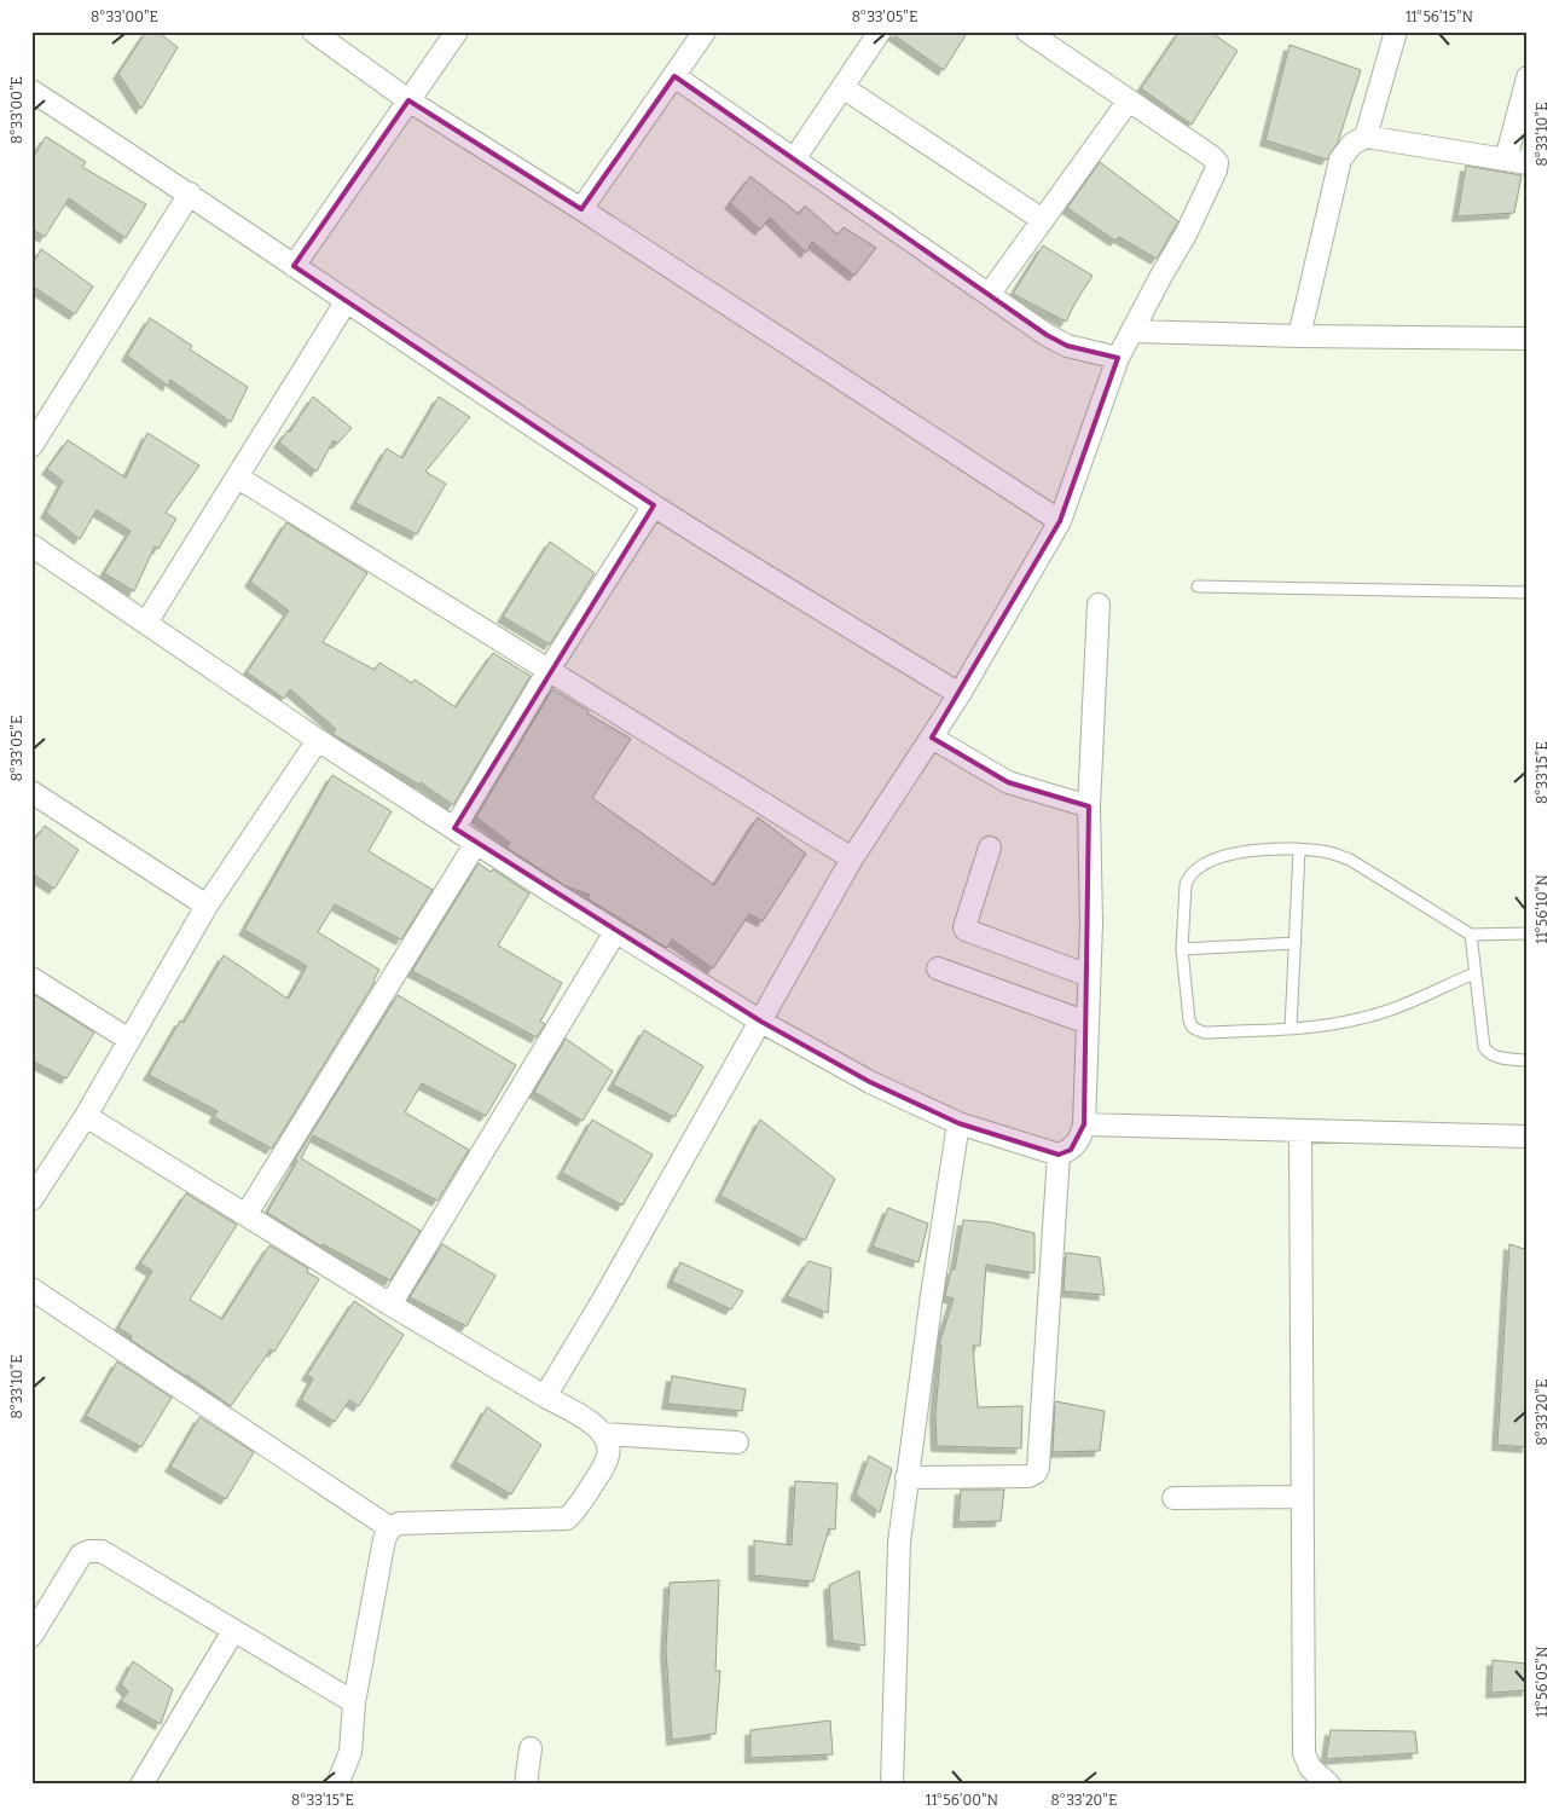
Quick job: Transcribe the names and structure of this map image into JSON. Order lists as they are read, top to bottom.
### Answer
{
  "coordinates": [
    "8°33'00\"E",
    "8°33'05\"E",
    "11°56'15\"N",
    "8°33'10\"E",
    "8°33'15\"E",
    "11°56'10\"N",
    "8°33'20\"E",
    "11°56'05\"N",
    "11°56'00\"N"
  ]
}
